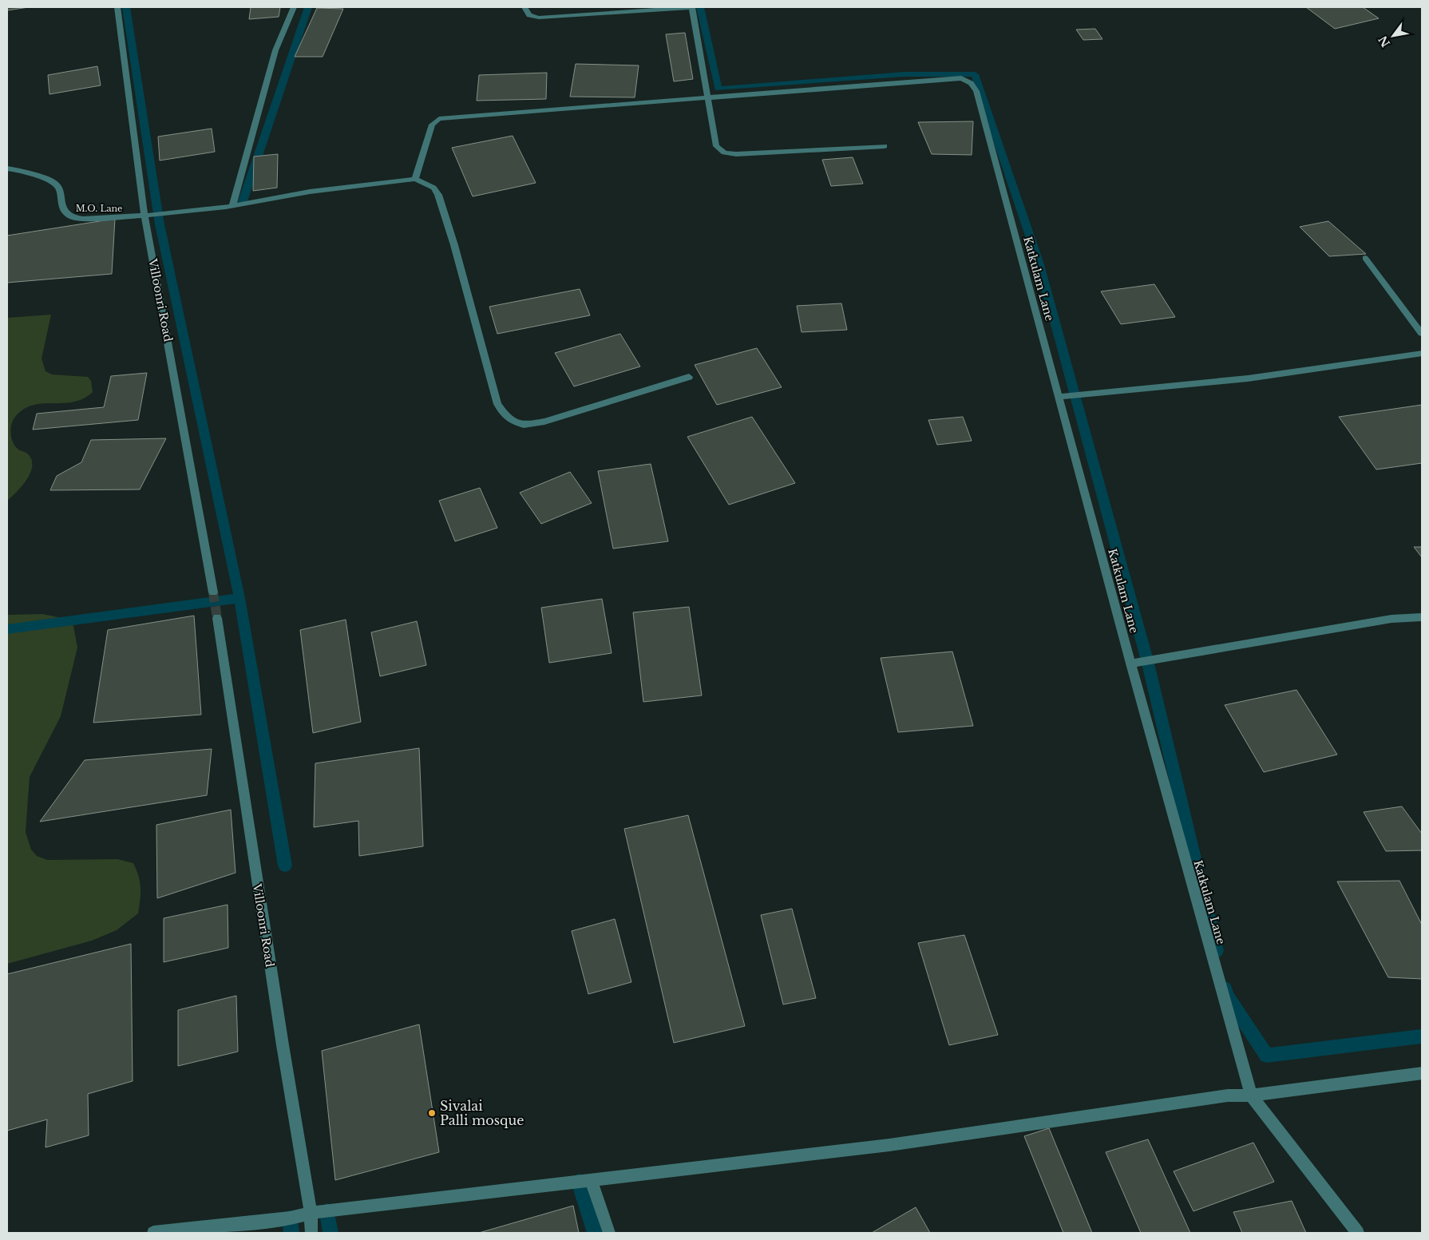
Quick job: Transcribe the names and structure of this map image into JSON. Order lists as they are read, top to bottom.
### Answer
{
  "streets": {
    "street": ["M.O. Lane", "Katkulam Lane", "Villoonri Road"]
  },
  "crossings": [
    ["M.O. Lane", "Villoonri Road"]
  ],
  "places": ["Sivalai Palli mosque"],
  "north": "bottom left"
}
